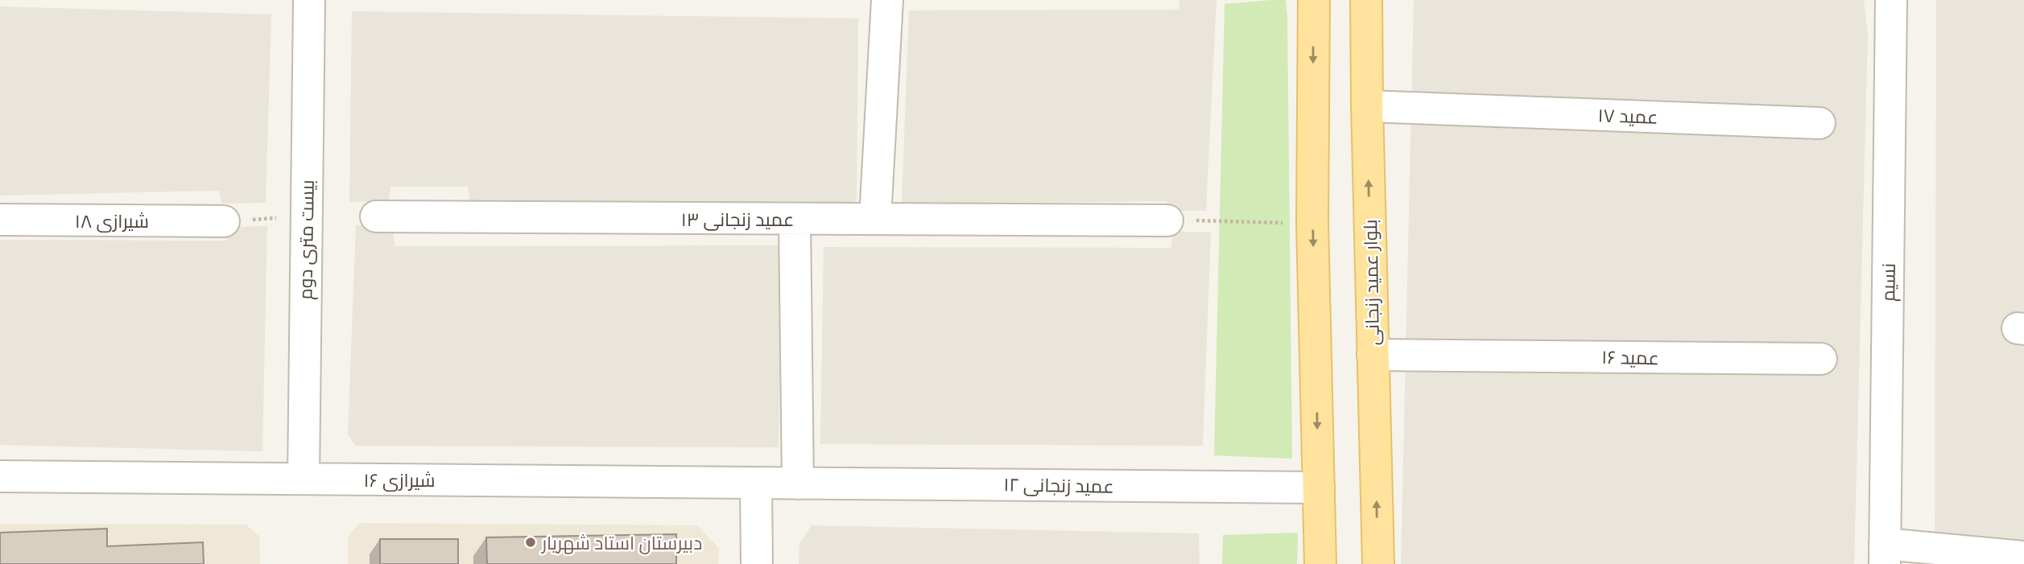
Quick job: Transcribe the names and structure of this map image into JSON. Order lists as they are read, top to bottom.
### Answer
{
  "streets": {
    "main road": ["بلوار عمید زنجانی"],
    "street": [
      "عمید ۱۷",
      "عمید زنجانی ۱۳",
      "شیرازی ۱۸",
      "بیست متری دوم",
      "نسیم",
      "عمید ۱۶",
      "شیرازی ۱۶",
      "عمید زنجانی ۱۲"
    ]
  },
  "crossings": [
    ["عمید ۱۷", "بلوار عمید زنجانی"],
    ["بیست متری دوم", "شیرازی ۱۶"],
    ["بلوار عمید زنجانی", "عمید ۱۶"],
    ["شیرازی ۱۶", "عمید زنجانی ۱۲"]
  ],
  "places": ["دبیرستان استاد شهریار"]
}
